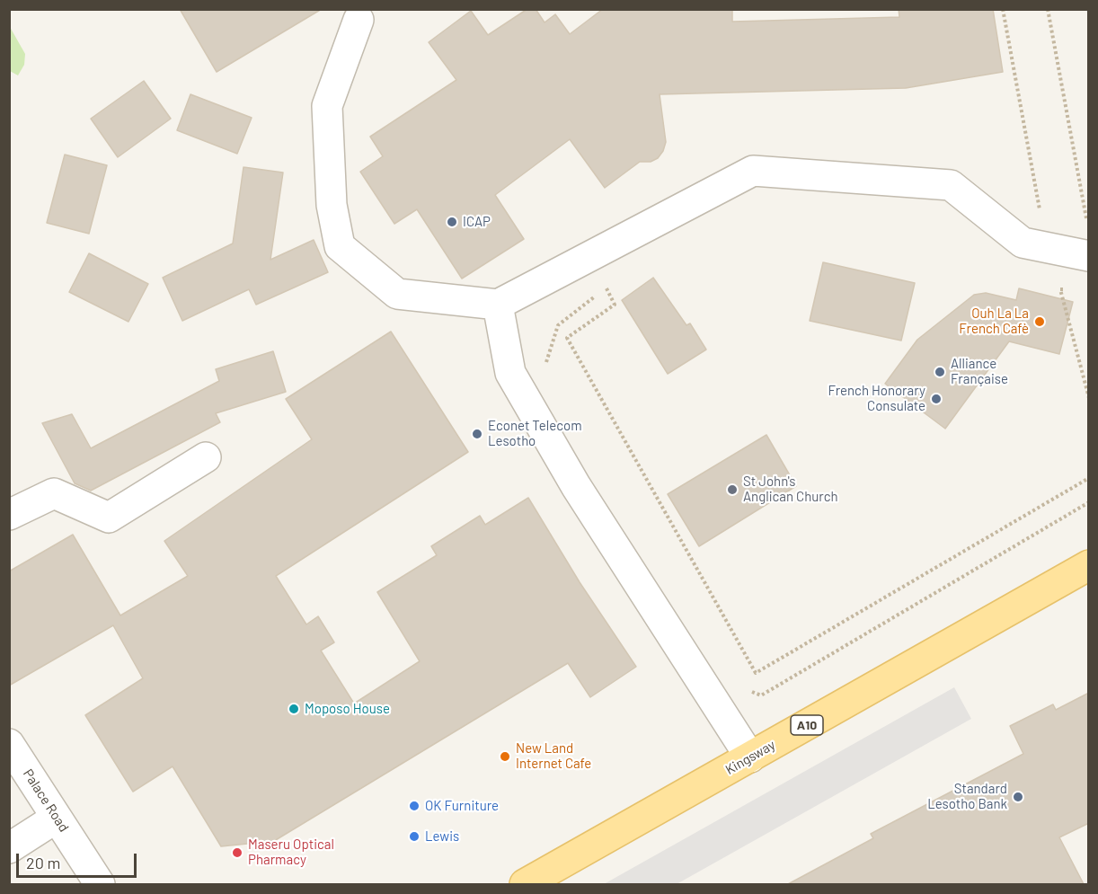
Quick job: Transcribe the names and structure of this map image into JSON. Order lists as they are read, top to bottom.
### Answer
{
  "streets": {
    "main road": ["A10", "Kingsway"],
    "street": ["Palace Road"]
  },
  "places": [
    "ICAP",
    "Ouh La La French Cafè",
    "Alliance Française",
    "French Honorary Consulate",
    "Econet Telecom Lesotho",
    "St John's Anglican Church",
    "Moposo House",
    "New Land Internet Cafe",
    "Standard Lesotho Bank",
    "OK Furniture",
    "Lewis",
    "Maseru Optical Pharmacy"
  ],
  "scale_bar": "20 m"
}
